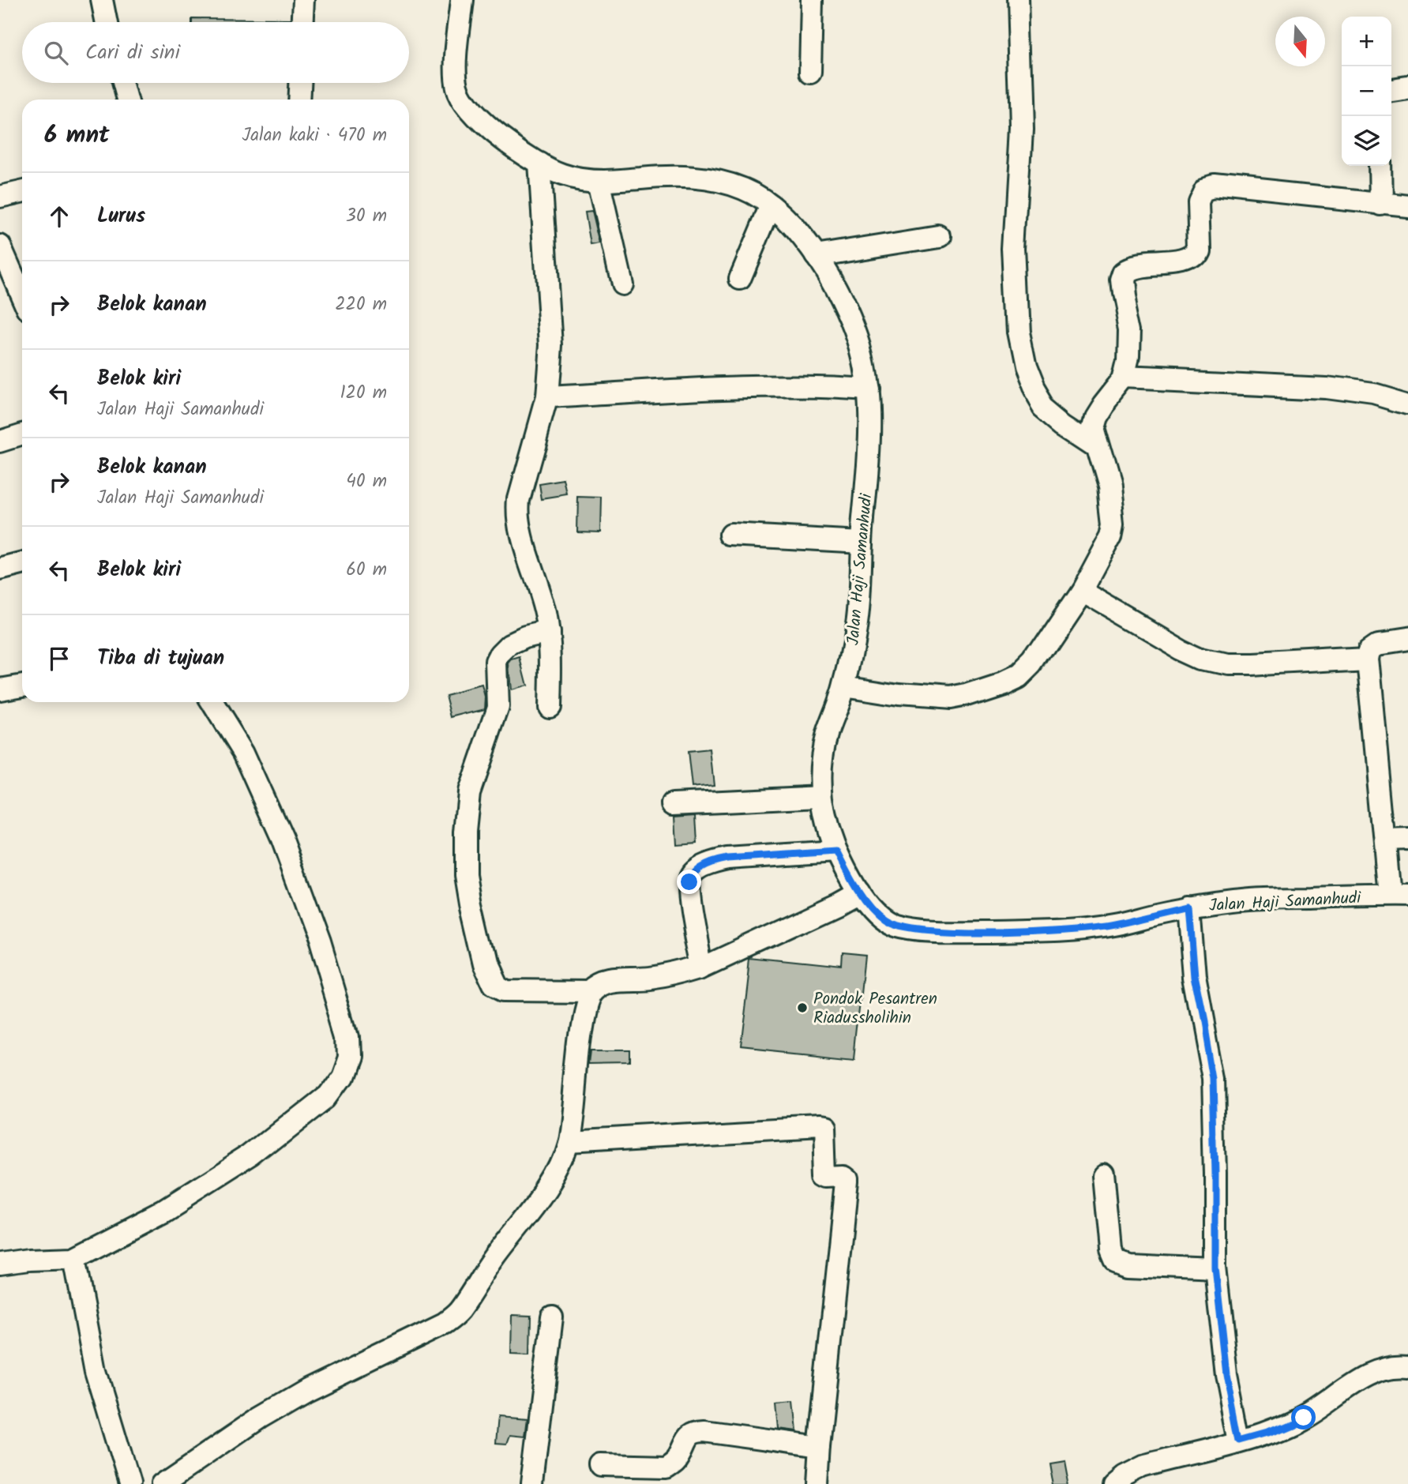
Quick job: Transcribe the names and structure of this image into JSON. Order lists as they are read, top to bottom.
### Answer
{
  "streets": {
    "street": ["Jalan Haji Samanhudi"]
  },
  "places": ["Pondok Pesantren Riadussholihin"],
  "north": "bottom",
  "page": {
    "map_buttons": ["+", "−"],
    "search": "Cari di sini",
    "heading": ["6 mnt", "Jalan kaki · 470 m"],
    "list": [
      ["Lurus", "30 m"],
      ["Belok kanan", "220 m"],
      ["Belok kiri", "Jalan Haji Samanhudi", "120 m"],
      ["Belok kanan", "Jalan Haji Samanhudi", "40 m"],
      ["Belok kiri", "60 m"],
      "Tiba di tujuan"
    ]
  }
}
